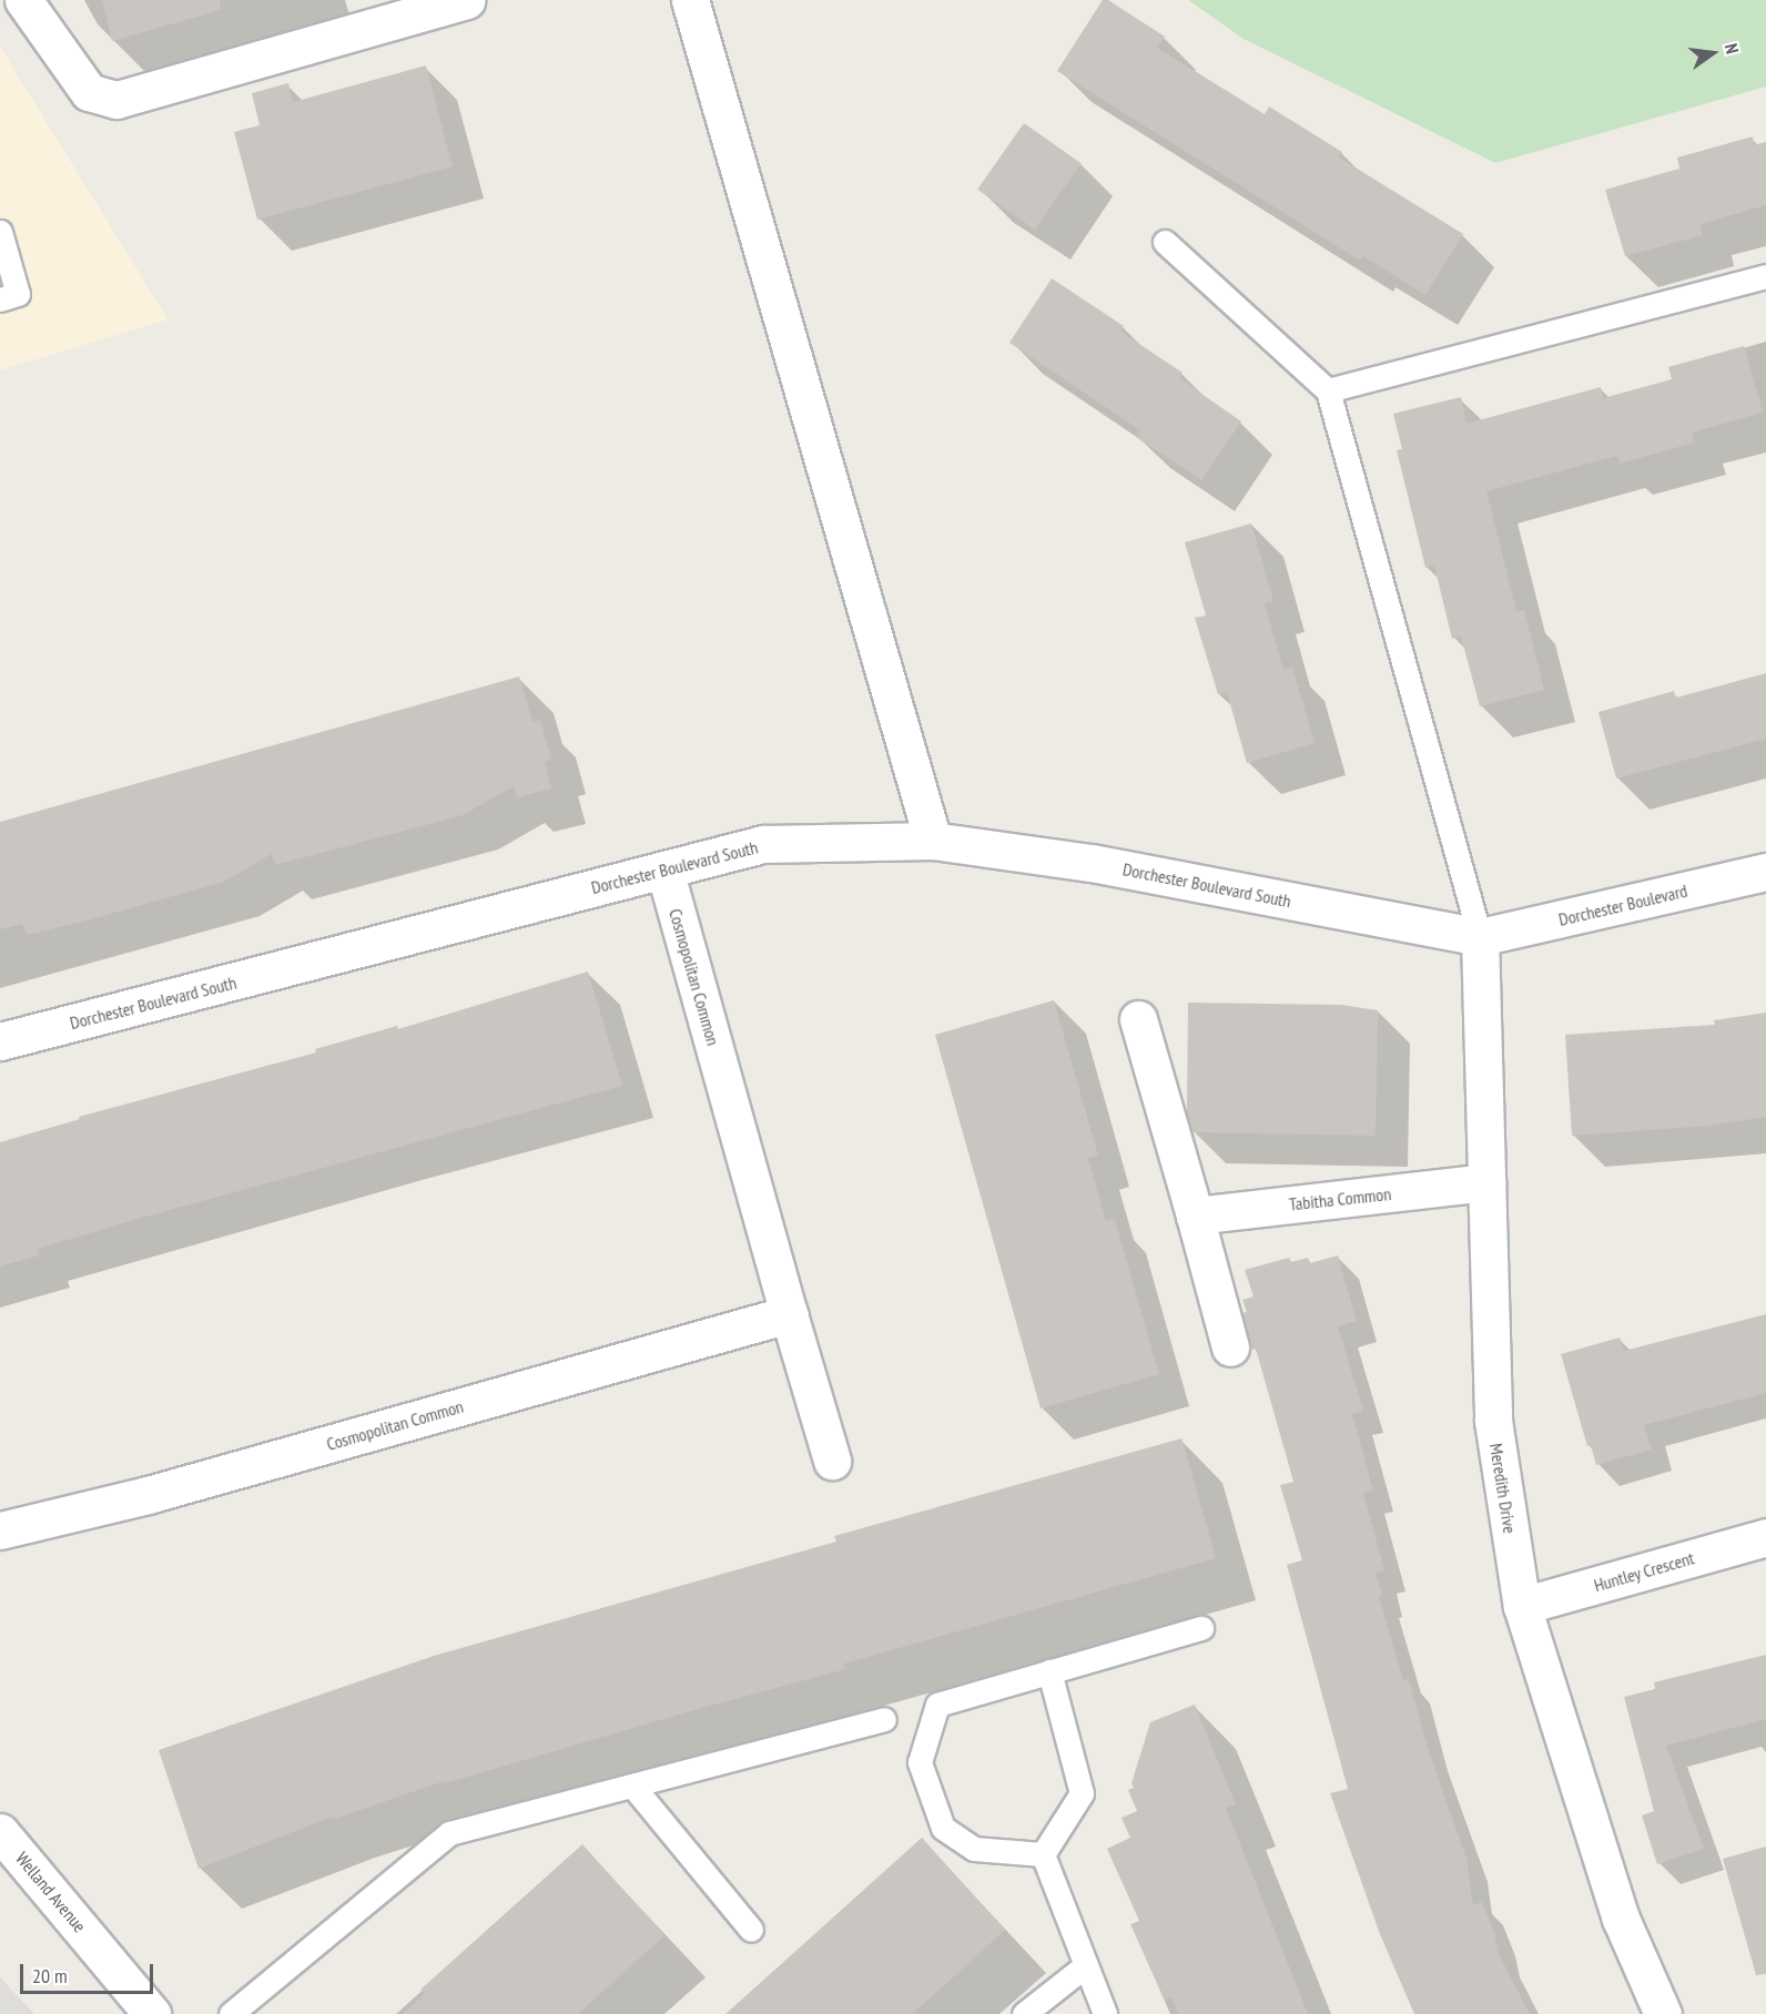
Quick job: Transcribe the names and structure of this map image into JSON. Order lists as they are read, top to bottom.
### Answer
{
  "streets": {
    "street": [
      "Dorchester Boulevard South",
      "Dorchester Boulevard",
      "Cosmopolitan Common",
      "Tabitha Common",
      "Meredith Drive",
      "Huntley Crescent",
      "Welland Avenue"
    ]
  },
  "crossings": [
    ["Dorchester Boulevard South", "Dorchester Boulevard"],
    ["Dorchester Boulevard South", "Cosmopolitan Common"],
    ["Dorchester Boulevard South", "Meredith Drive"],
    ["Dorchester Boulevard", "Meredith Drive"],
    ["Tabitha Common", "Meredith Drive"],
    ["Meredith Drive", "Huntley Crescent"]
  ],
  "scale_bar": "20 m",
  "north": "right"
}
